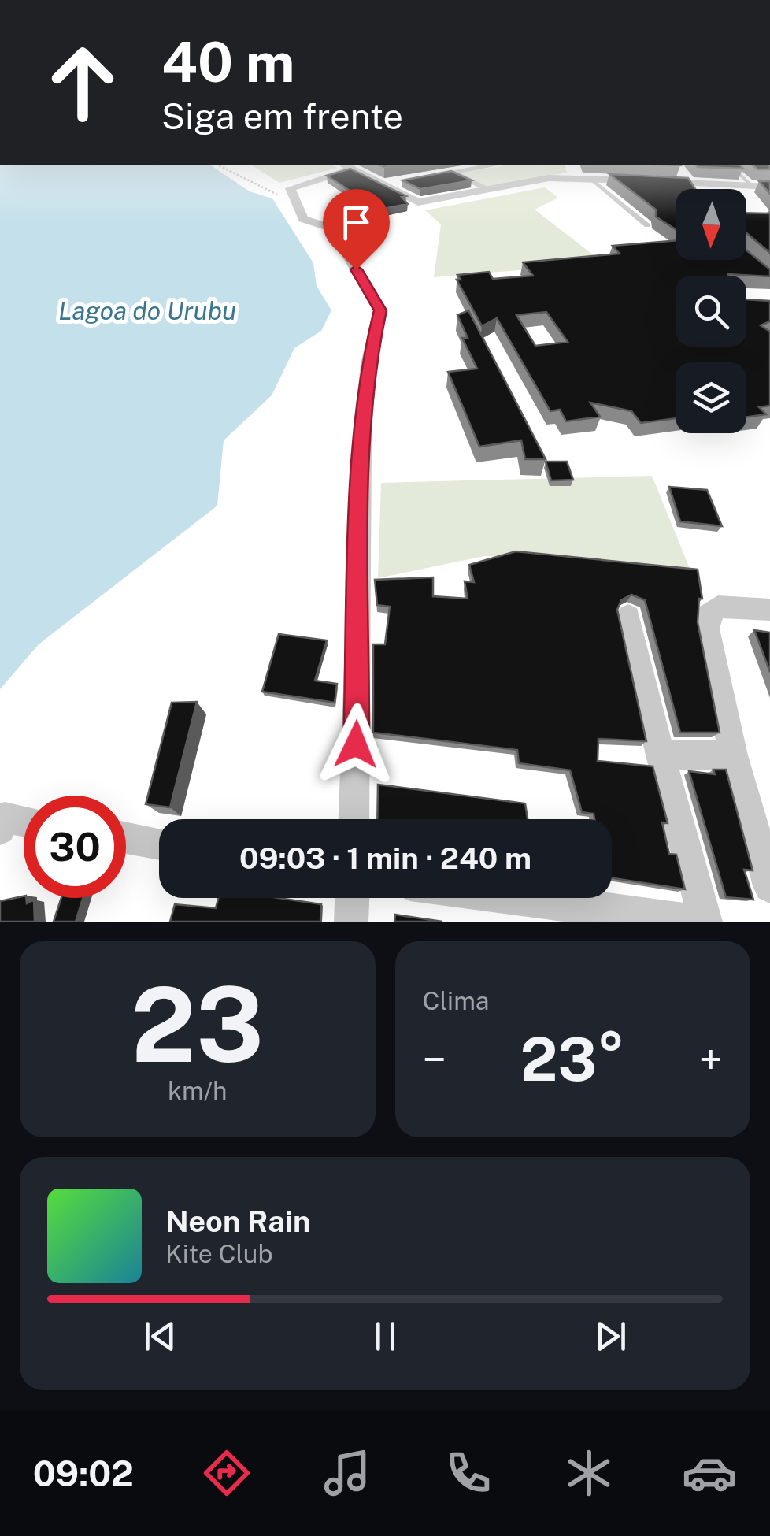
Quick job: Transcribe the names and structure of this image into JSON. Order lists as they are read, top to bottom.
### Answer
{
  "water": ["Lagoa do Urubu"],
  "north": "bottom",
  "page": {
    "turn": ["40 m", "Siga em frente"],
    "limit": "30",
    "trip": "09:03 · 1 min · 240 m",
    "tile": [
      ["23", "km/h"],
      "Clima"
    ],
    "heat": ["−", "23°", "+"],
    "song": ["Neon Rain", "Kite Club"],
    "tabs": "09:02"
  }
}
